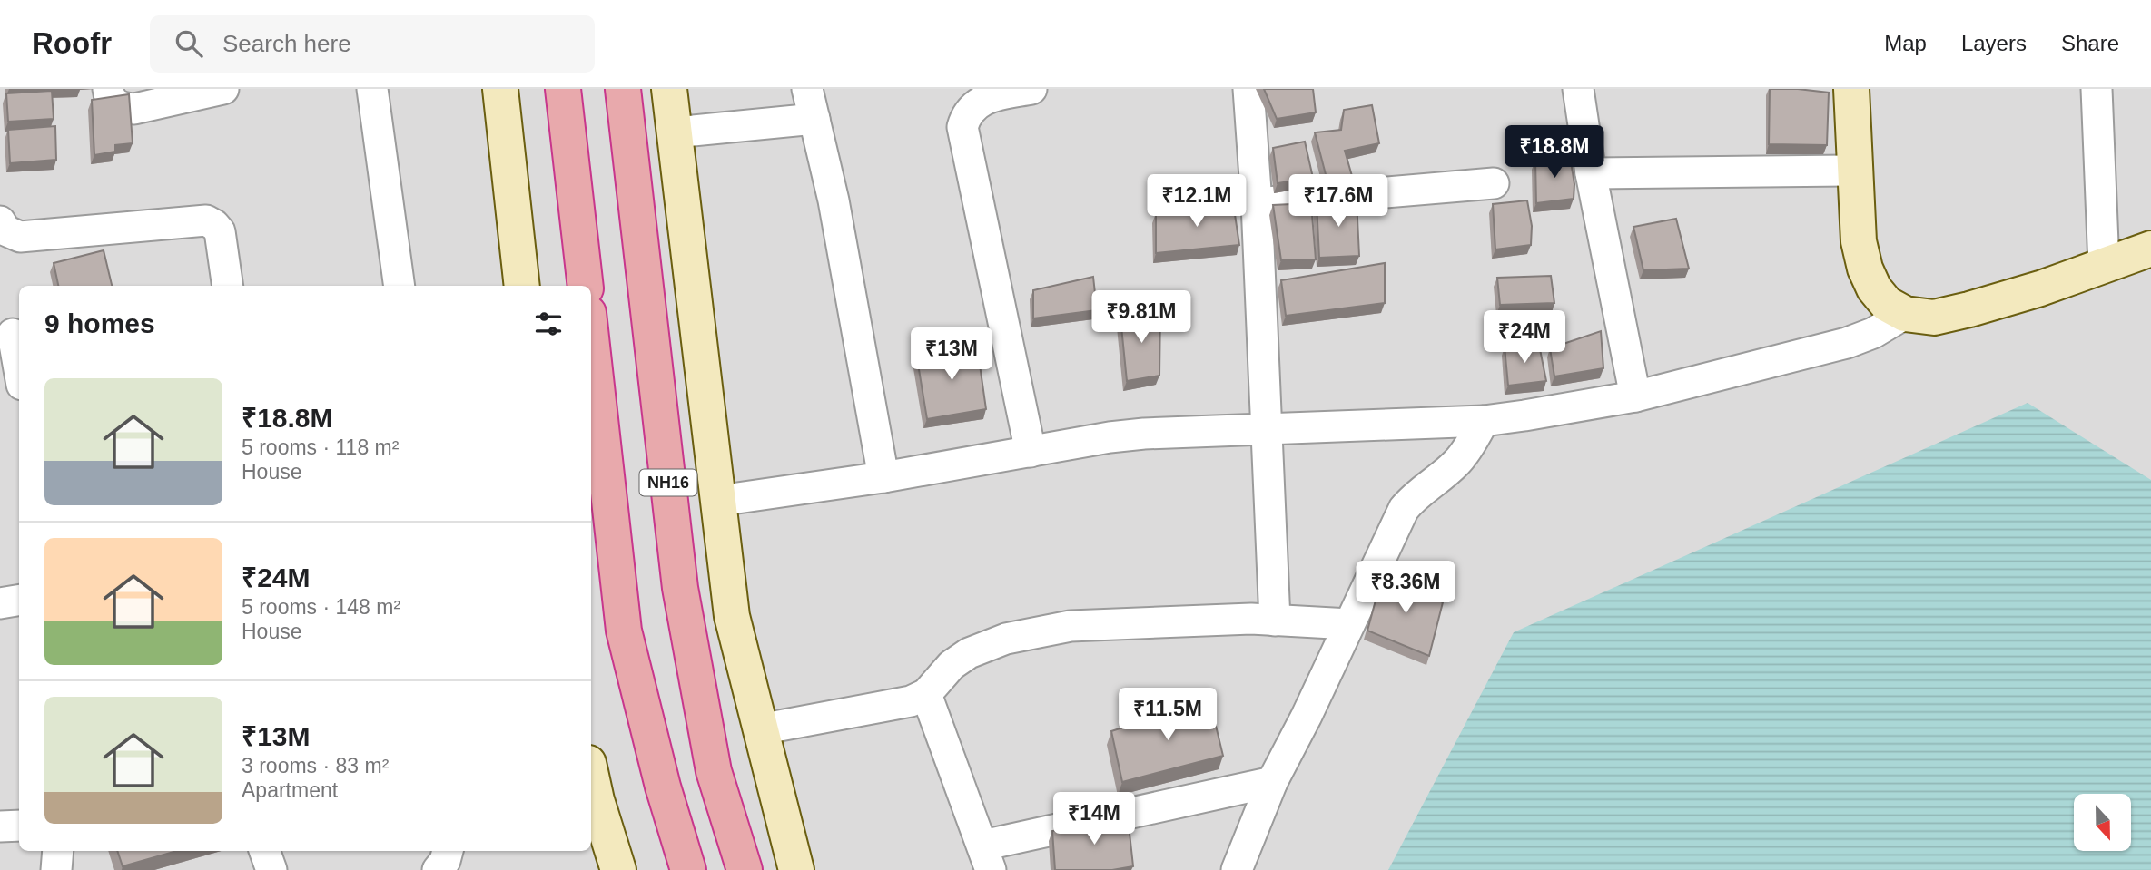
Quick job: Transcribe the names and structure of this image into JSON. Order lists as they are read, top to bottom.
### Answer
{
  "streets": {
    "highway": ["NH16"]
  },
  "north": "bottom",
  "page": {
    "header": "Roofr",
    "search": "Search here",
    "nav": ["Map", "Layers", "Share"],
    "price": [
      "₹18.8M",
      "₹12.1M",
      "₹17.6M",
      "₹9.81M",
      "₹24M",
      "₹13M",
      "₹8.36M",
      "₹11.5M",
      "₹14M"
    ],
    "heading": "9 homes",
    "list": [
      {
        "name": "₹18.8M",
        "note": "5 rooms · 118 m² · House"
      },
      {
        "name": "₹24M",
        "note": "5 rooms · 148 m² · House"
      },
      {
        "name": "₹13M",
        "note": "3 rooms · 83 m² · Apartment"
      }
    ]
  }
}
